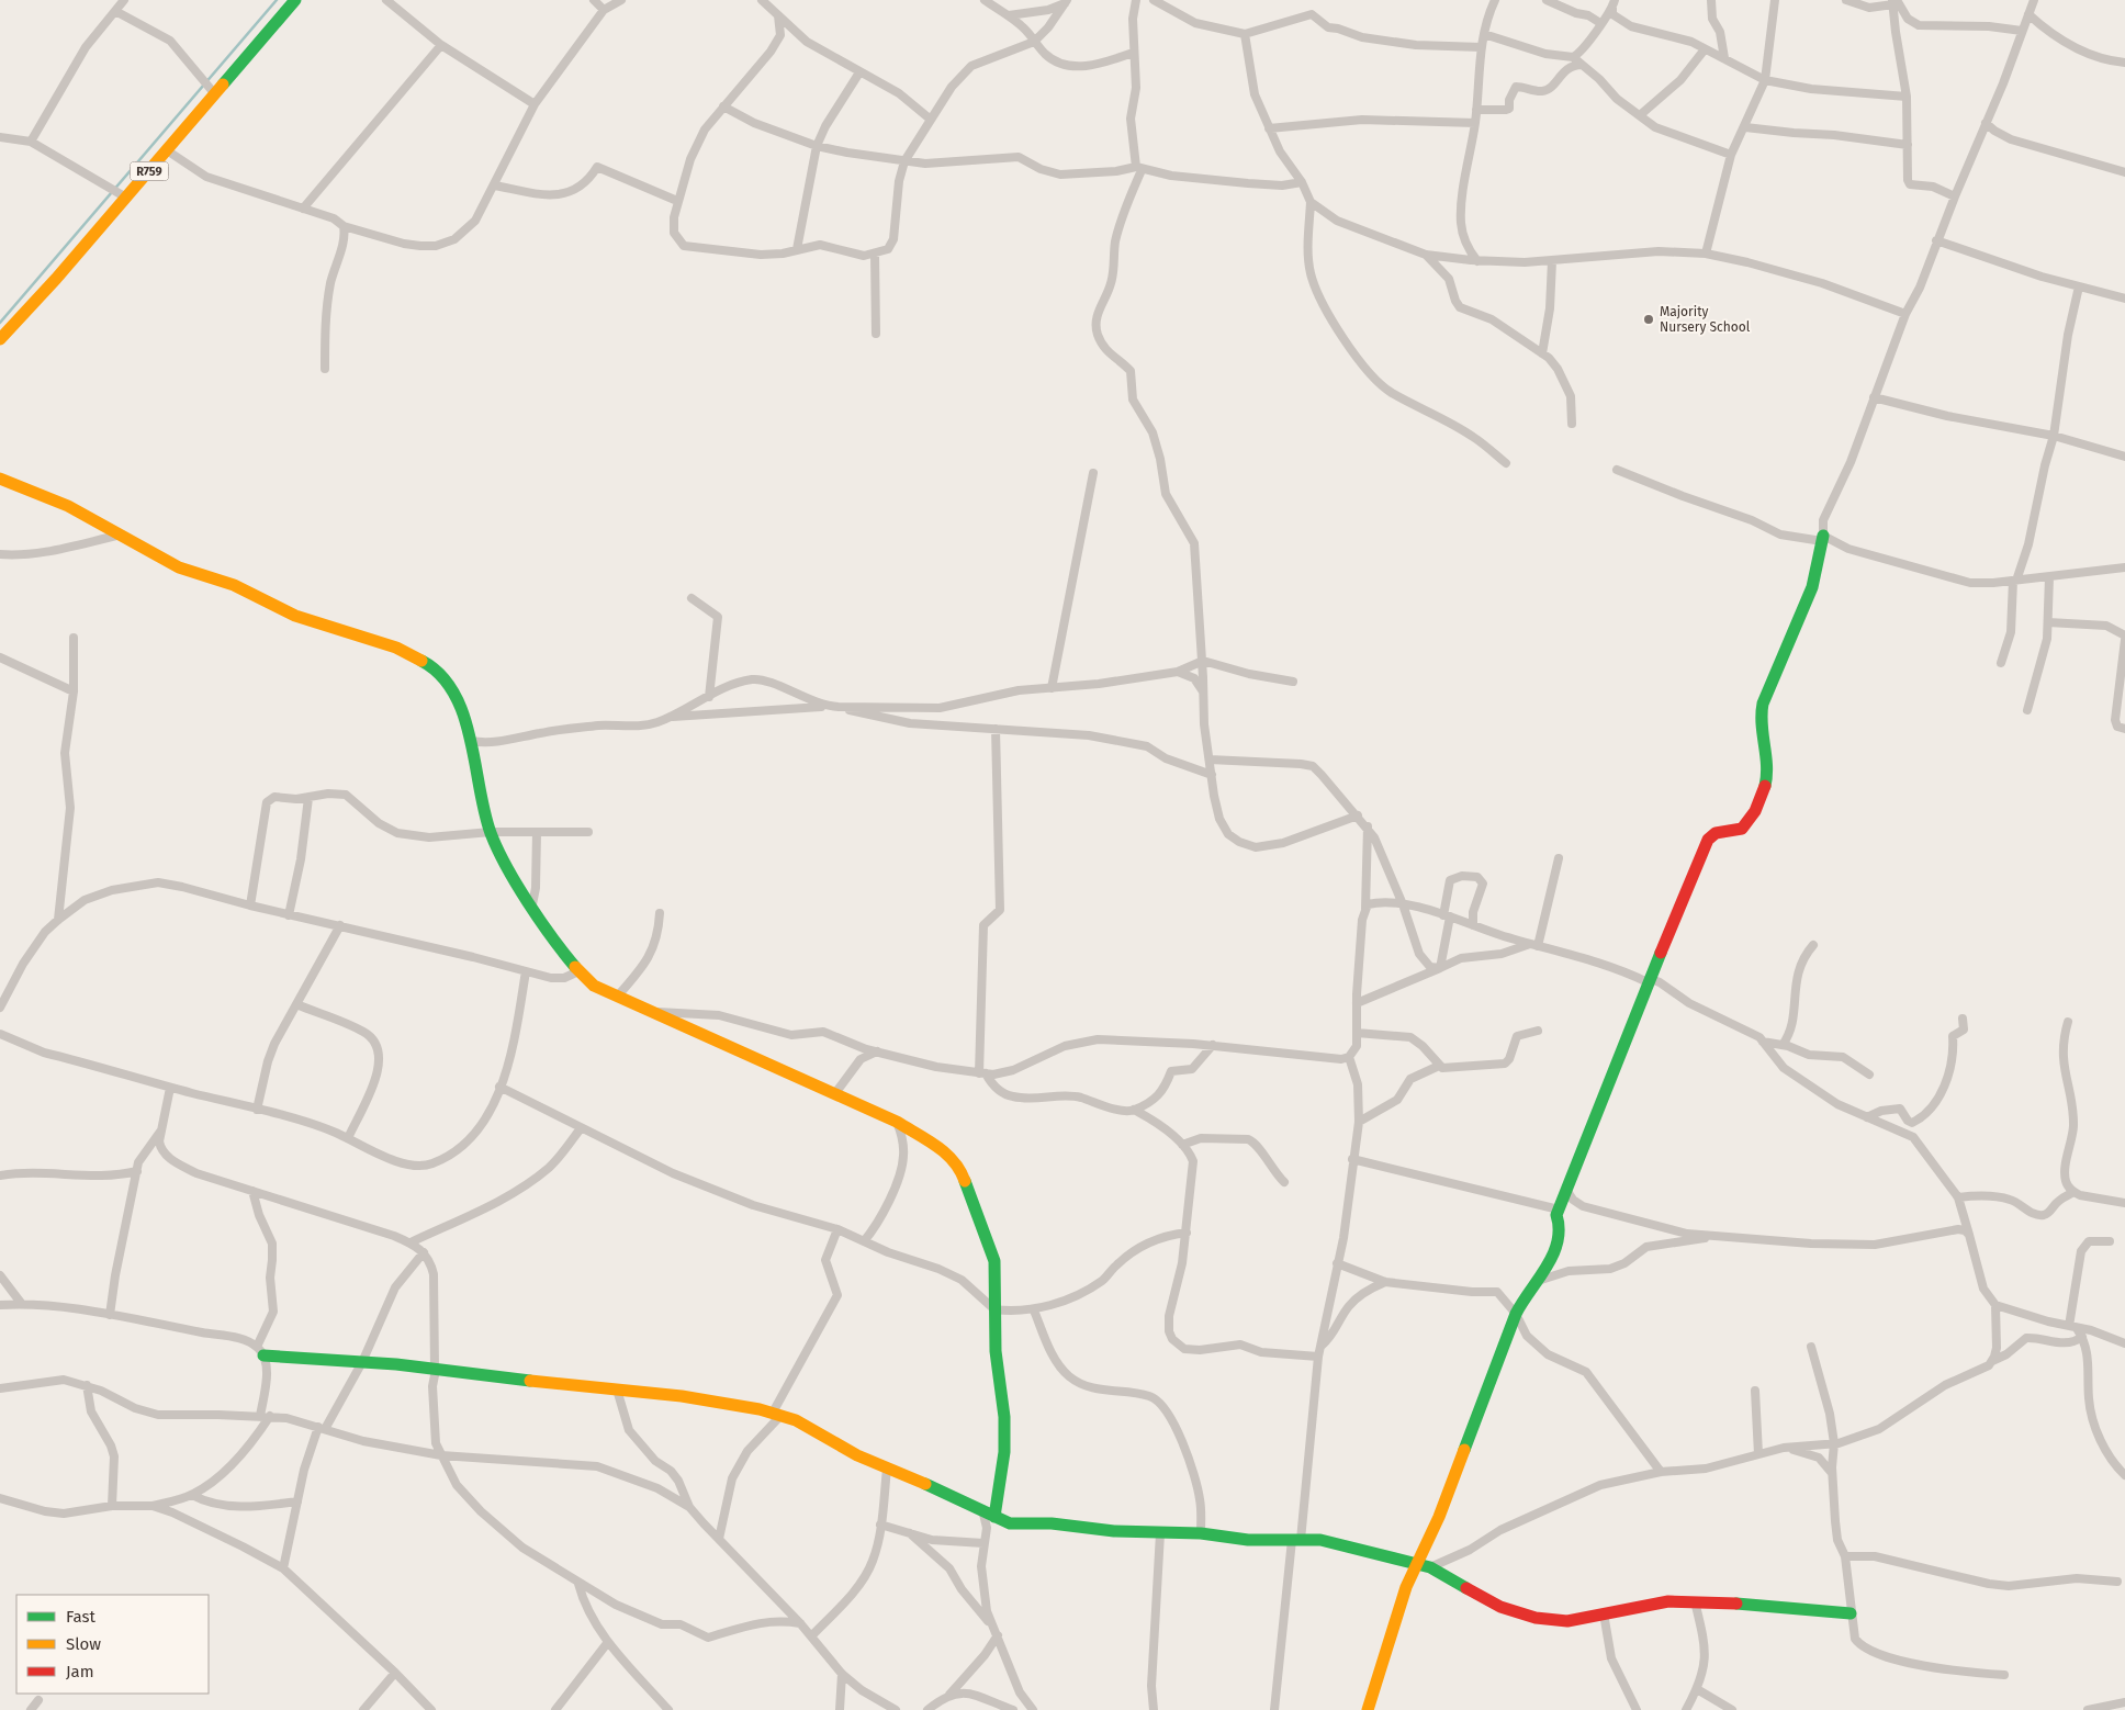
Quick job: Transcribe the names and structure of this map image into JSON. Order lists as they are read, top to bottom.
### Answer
{
  "streets": {
    "street": ["R759"]
  },
  "places": ["Majority Nursery School"],
  "legend": ["Fast", "Slow", "Jam"]
}
